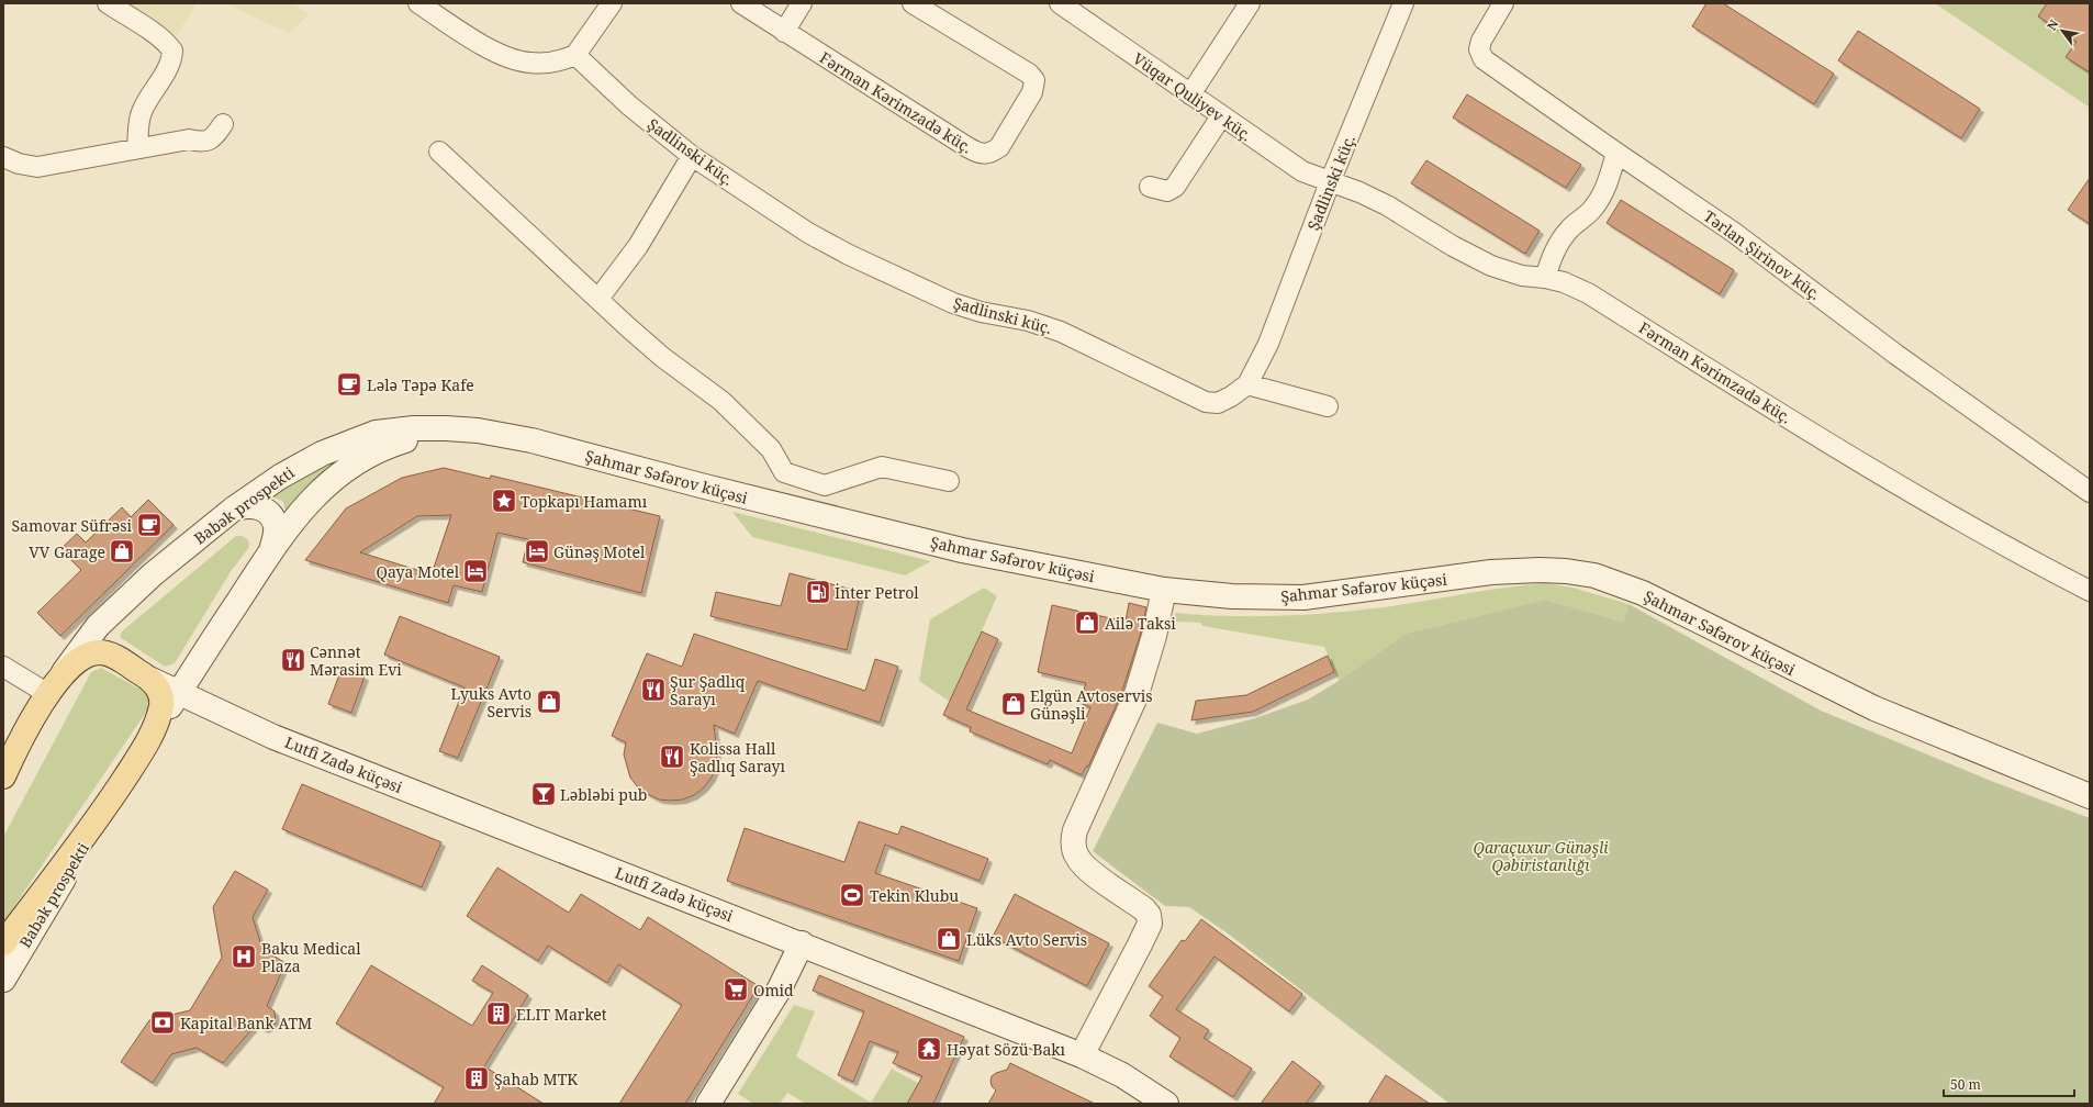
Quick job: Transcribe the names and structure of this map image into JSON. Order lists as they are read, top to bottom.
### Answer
{
  "streets": {
    "main road": ["Şahmar Səfərov küçəsi", "Babək prospekti", "Lutfi Zadə küçəsi"],
    "street": [
      "Vüqar Quliyev küç.",
      "Fərman Kərimzadə küç.",
      "Şadlinski küç.",
      "Tərlan Şirinov küç."
    ]
  },
  "crossings": [
    ["Vüqar Quliyev küç.", "Fərman Kərimzadə küç."],
    ["Vüqar Quliyev küç.", "Şadlinski küç."],
    ["Fərman Kərimzadə küç.", "Şadlinski küç."],
    ["Şahmar Səfərov küçəsi", "Babək prospekti"],
    ["Babək prospekti", "Lutfi Zadə küçəsi"]
  ],
  "parks": ["Qaraçuxur Günəşli Qəbiristanlığı"],
  "places": {
    "cafe": ["Lələ Təpə Kafe", "Samovar Süfrəsi"],
    "place": ["Topkapı Hamamı"],
    "shop": [
      "VV Garage",
      "Ailə Taksi",
      "Lyuks Avto Servis",
      "Elgün Avtoservis Günəşli",
      "Lüks Avto Servis"
    ],
    "hotel": ["Günəş Motel", "Qaya Motel"],
    "fuel station": ["İnter Petrol"],
    "restaurant": ["Cənnət Mərasim Evi", "Şur Şadlıq Sarayı", "Kolissa Hall Şadlıq Sarayı"],
    "bar": ["Ləbləbi pub"],
    "sports": ["Tekin Klubu"],
    "hospital": ["Baku Medical Plaza"],
    "supermarket": ["Omid"],
    "building": ["ELIT Market", "Şahab MTK"],
    "bank": ["Kapital Bank ATM"],
    "temple": ["Həyat Sözü Bakı"]
  },
  "scale_bar": "50 m",
  "north": "top left"
}
